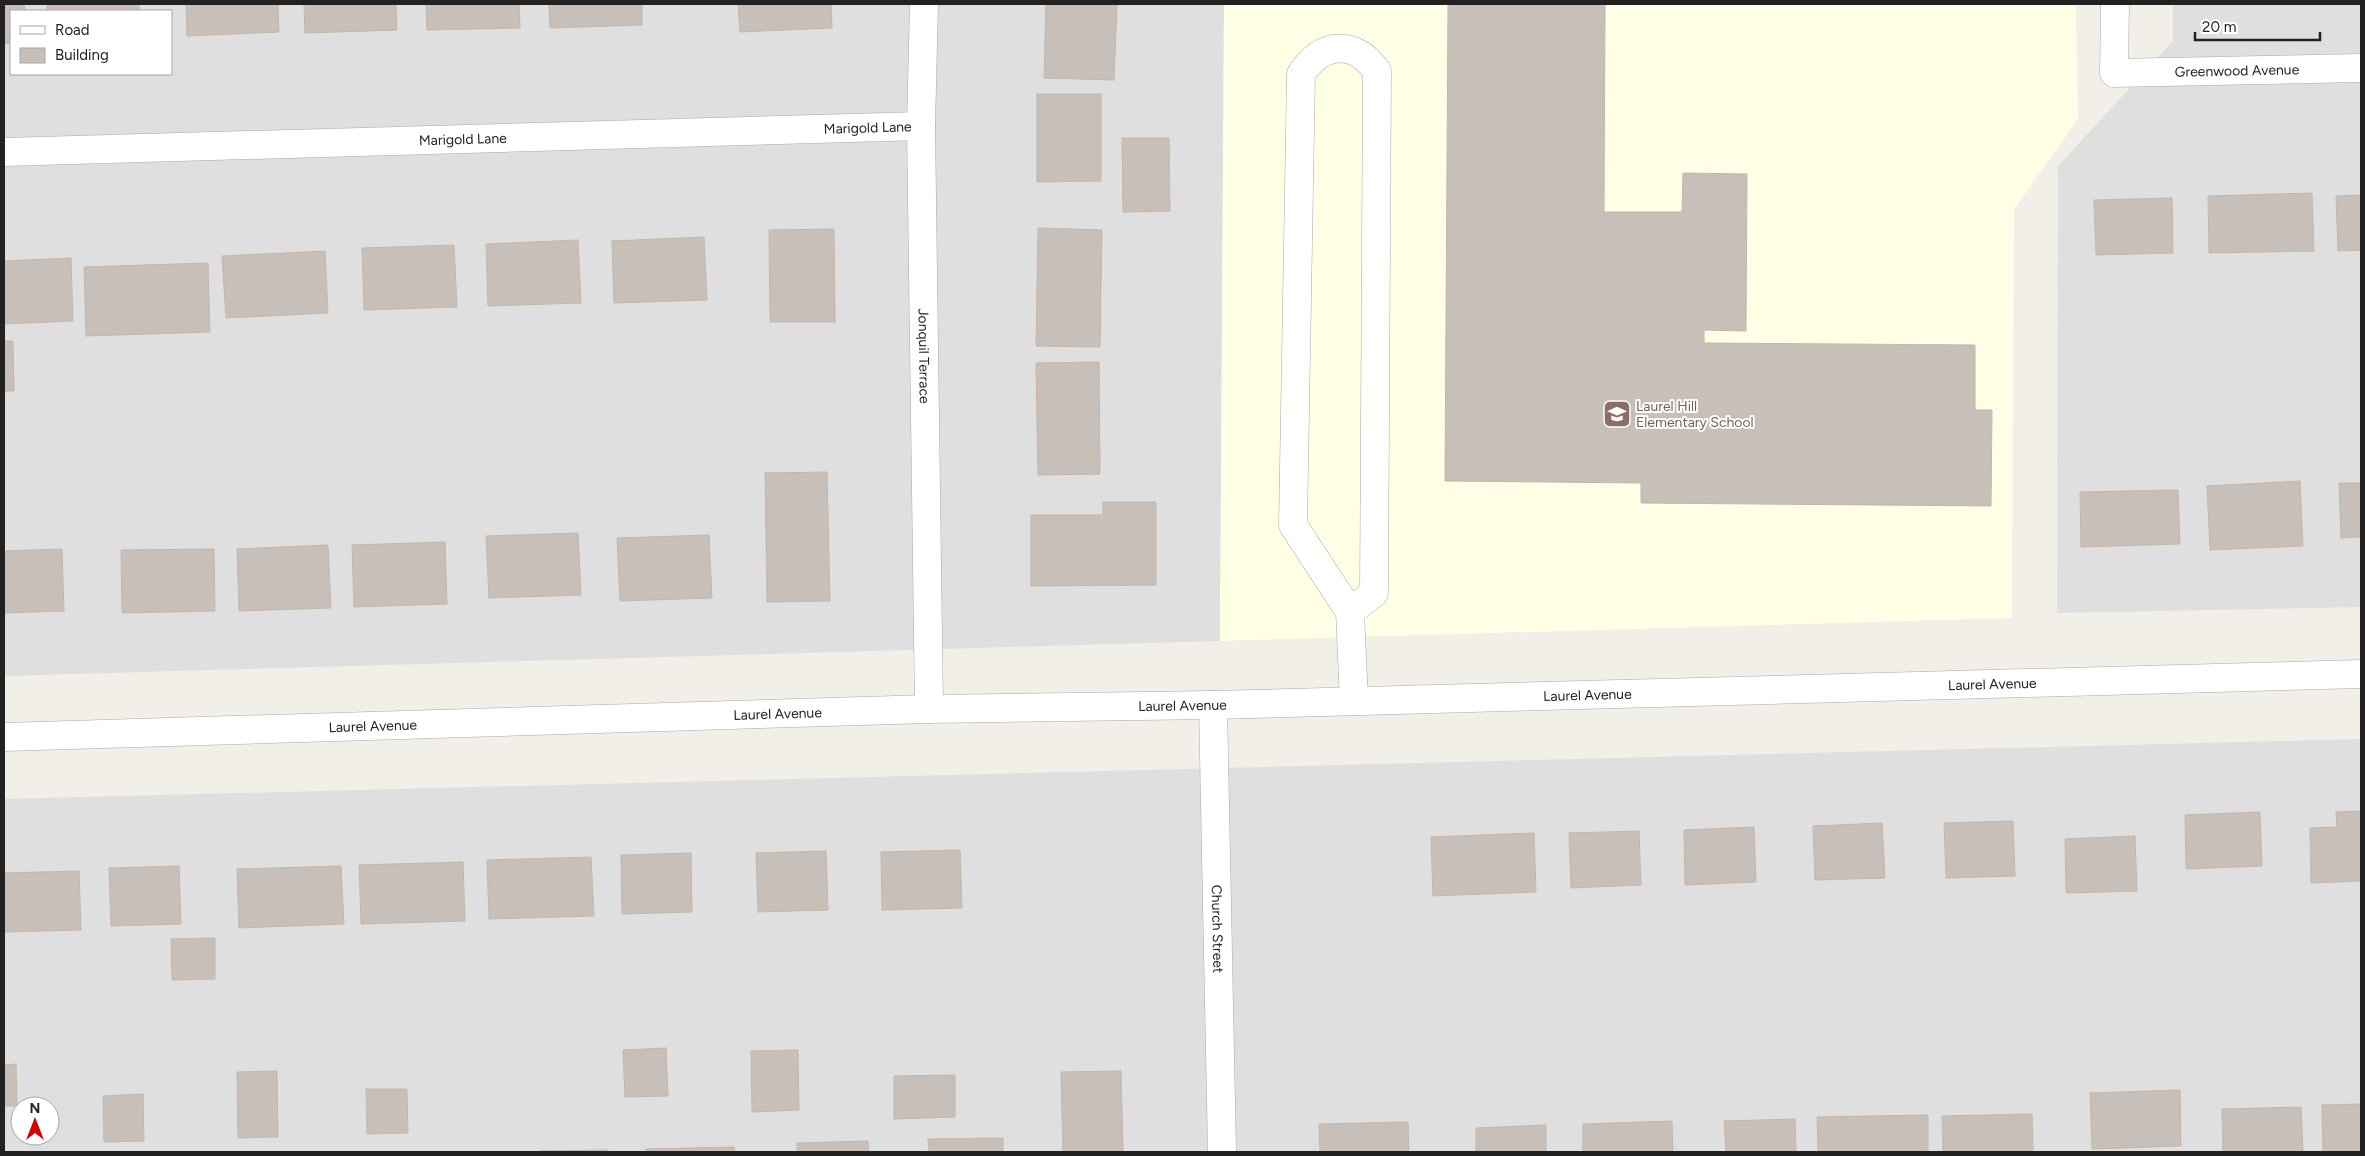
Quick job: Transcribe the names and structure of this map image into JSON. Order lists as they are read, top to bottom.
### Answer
{
  "streets": {
    "street": [
      "Greenwood Avenue",
      "Marigold Lane",
      "Jonquil Terrace",
      "Laurel Avenue",
      "Church Street"
    ]
  },
  "crossings": [
    ["Marigold Lane", "Jonquil Terrace"],
    ["Jonquil Terrace", "Laurel Avenue"],
    ["Laurel Avenue", "Church Street"]
  ],
  "places": {
    "school or university": ["Laurel Hill Elementary School"]
  },
  "legend": ["Road", "Building"],
  "scale_bar": "20 m",
  "north": "top"
}
